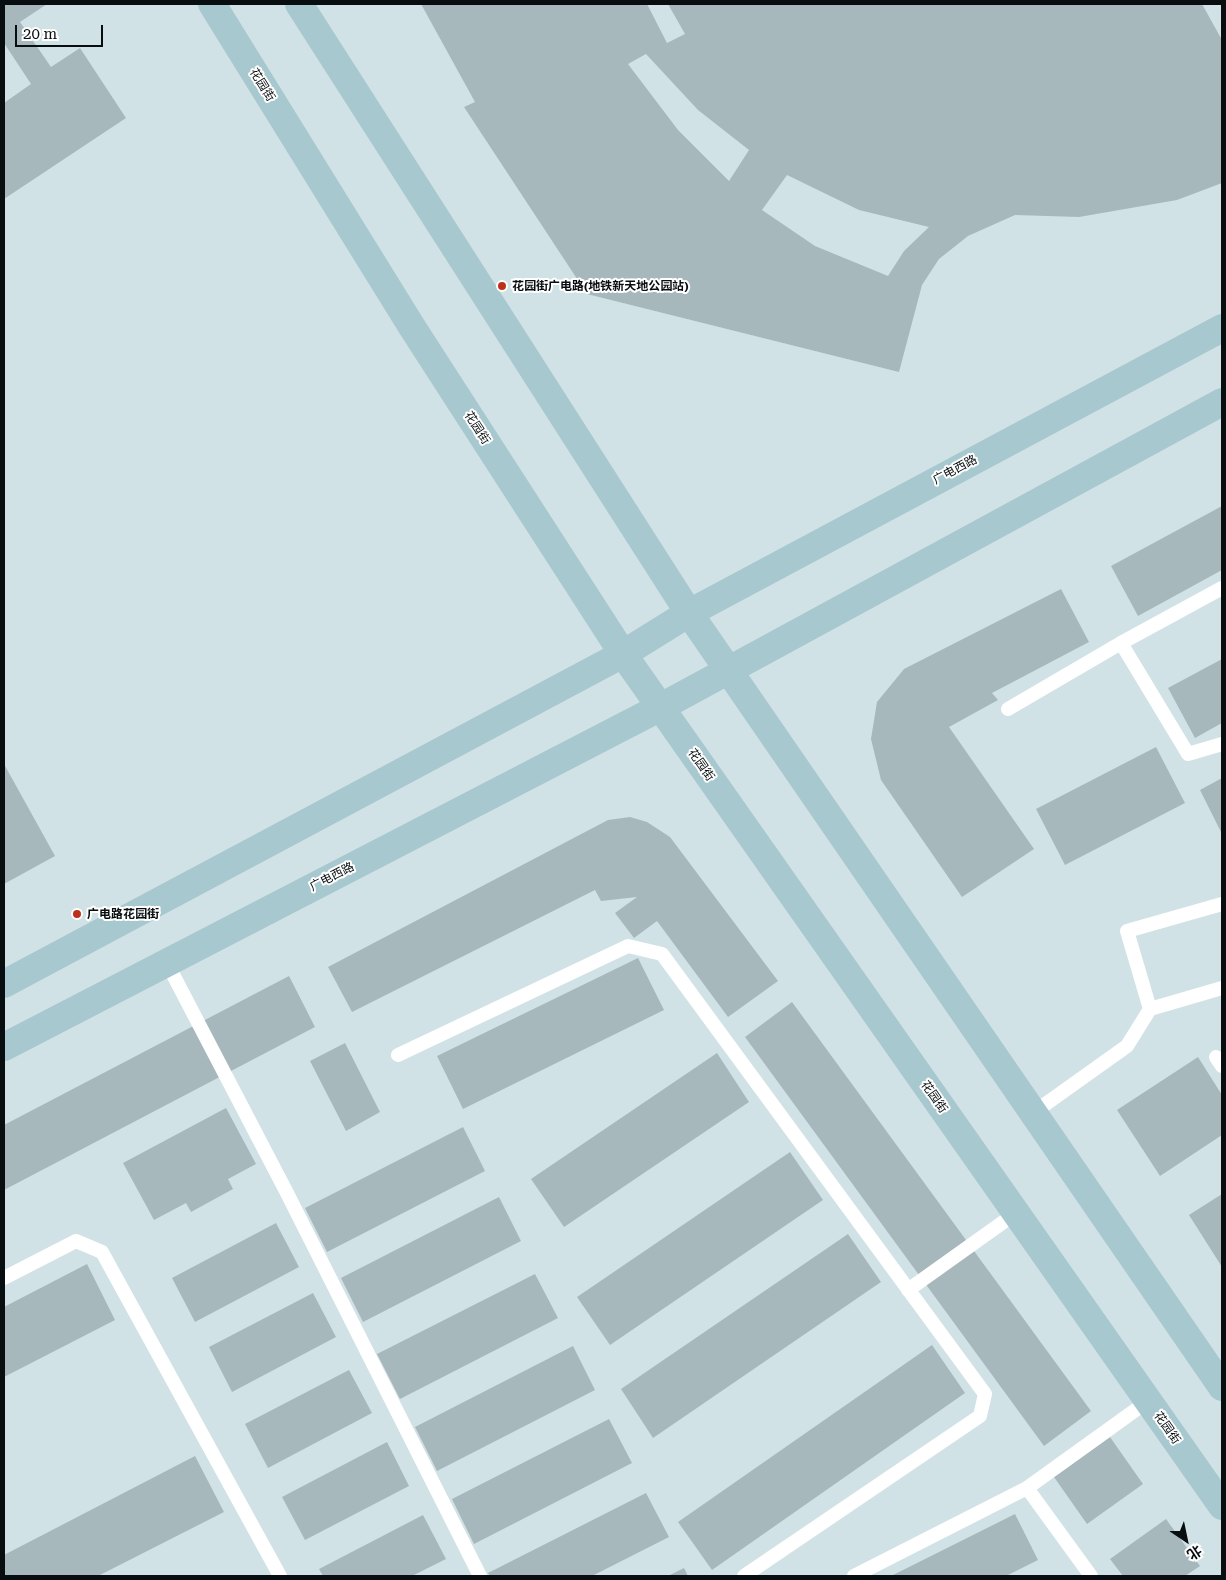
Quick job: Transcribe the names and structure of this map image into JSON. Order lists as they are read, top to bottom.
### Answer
{
  "streets": {
    "main road": ["花园街", "广电西路"]
  },
  "crossings": [
    ["花园街", "广电西路"]
  ],
  "places": ["花园街广电路(地铁新天地公园站)", "广电路花园街"],
  "scale_bar": "20 m",
  "north": "bottom right"
}
